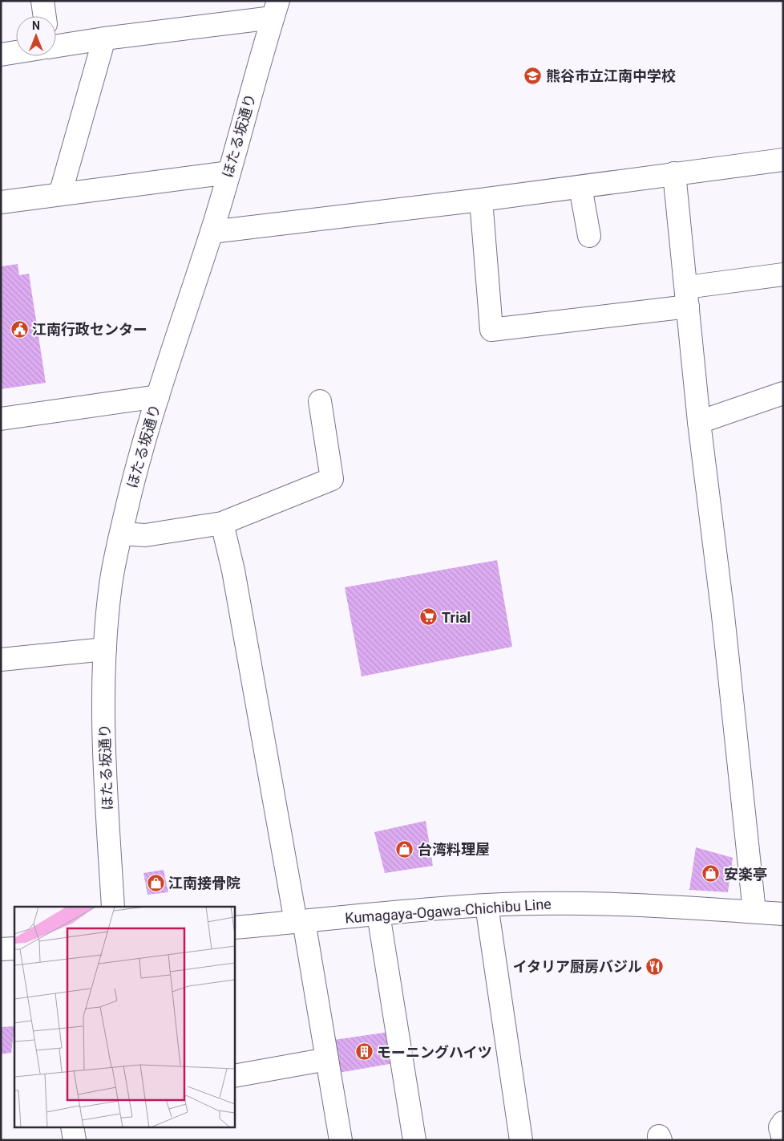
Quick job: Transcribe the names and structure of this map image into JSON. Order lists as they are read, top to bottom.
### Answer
{
  "streets": {
    "street": ["ほたる坂通り", "Kumagaya-Ogawa-Chichibu Line"]
  },
  "places": {
    "school or university": ["熊谷市立江南中学校"],
    "public building": ["江南行政センター"],
    "supermarket": ["Trial"],
    "shop": ["台湾料理屋", "安楽亭", "江南接骨院"],
    "restaurant": ["イタリア厨房バジル"],
    "building": ["モーニングハイツ"]
  },
  "north": "top"
}
